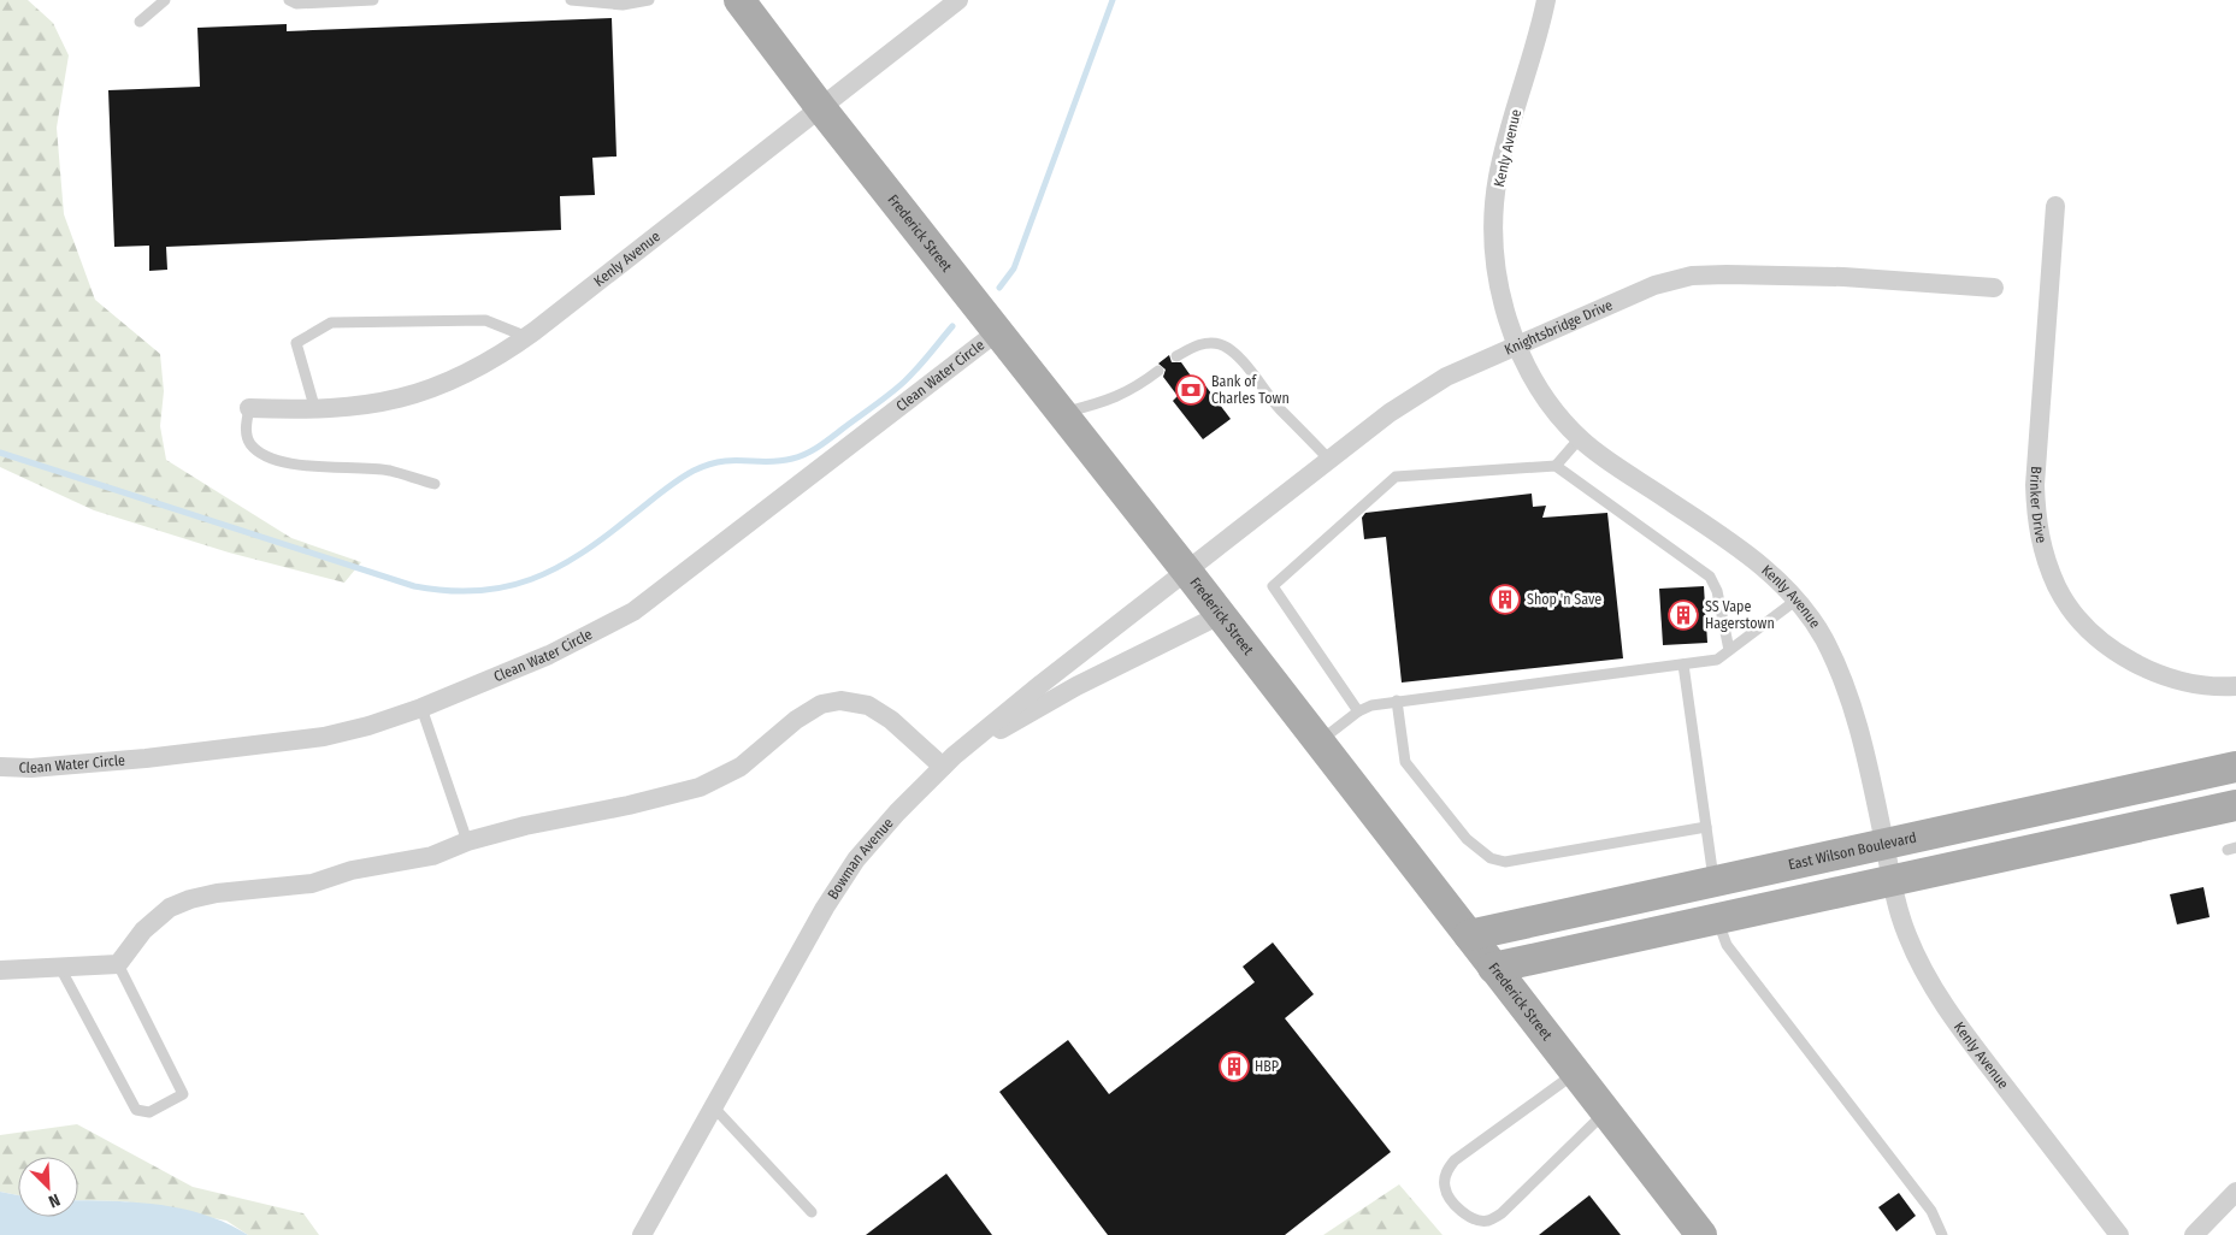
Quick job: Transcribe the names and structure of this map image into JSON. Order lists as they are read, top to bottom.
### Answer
{
  "streets": {
    "main road": ["Frederick Street", "East Wilson Boulevard"],
    "street": [
      "Kenly Avenue",
      "Knightsbridge Drive",
      "Clean Water Circle",
      "Brinker Drive",
      "Bowman Avenue"
    ]
  },
  "crossings": [
    ["Kenly Avenue", "Frederick Street"],
    ["Kenly Avenue", "Knightsbridge Drive"],
    ["Kenly Avenue", "East Wilson Boulevard"],
    ["Frederick Street", "Knightsbridge Drive"],
    ["Frederick Street", "Clean Water Circle"],
    ["Frederick Street", "East Wilson Boulevard"],
    ["Frederick Street", "Bowman Avenue"],
    ["Knightsbridge Drive", "Bowman Avenue"]
  ],
  "places": {
    "bank": ["Bank of Charles Town"],
    "building": ["Shop 'n Save", "SS Vape Hagerstown", "HBP"]
  },
  "north": "bottom right"
}
